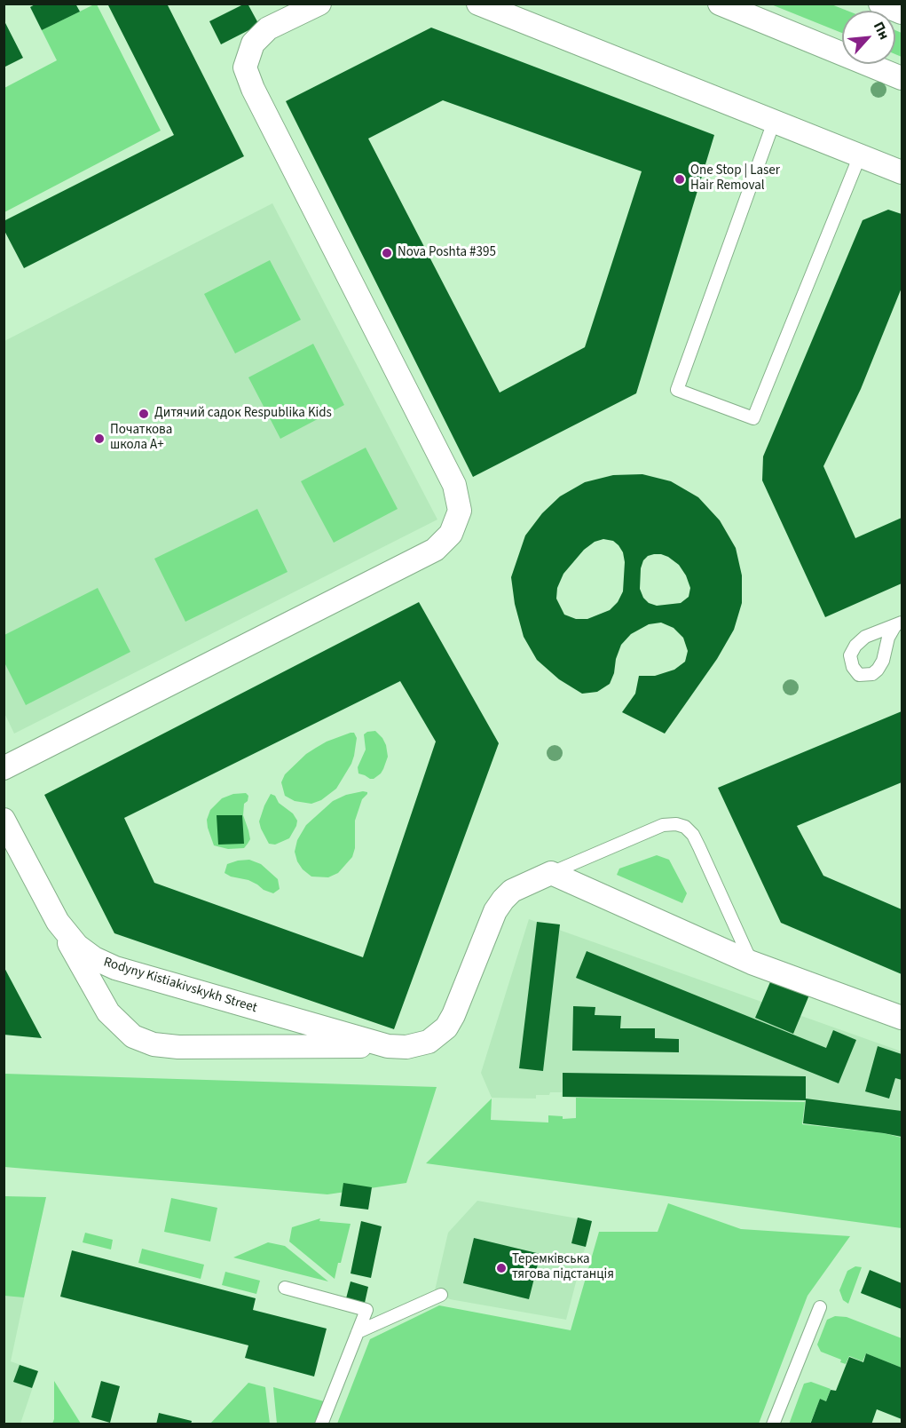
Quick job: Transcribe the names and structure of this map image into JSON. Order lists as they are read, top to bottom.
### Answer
{
  "streets": {
    "street": ["Rodyny Kistiakivskykh Street"]
  },
  "places": [
    "One Stop | Laser Hair Removal",
    "Nova Poshta #395",
    "Дитячий садок Respublika Kids",
    "Початкова школа А+",
    "Теремківська тягова підстанція"
  ],
  "north": "top right"
}
